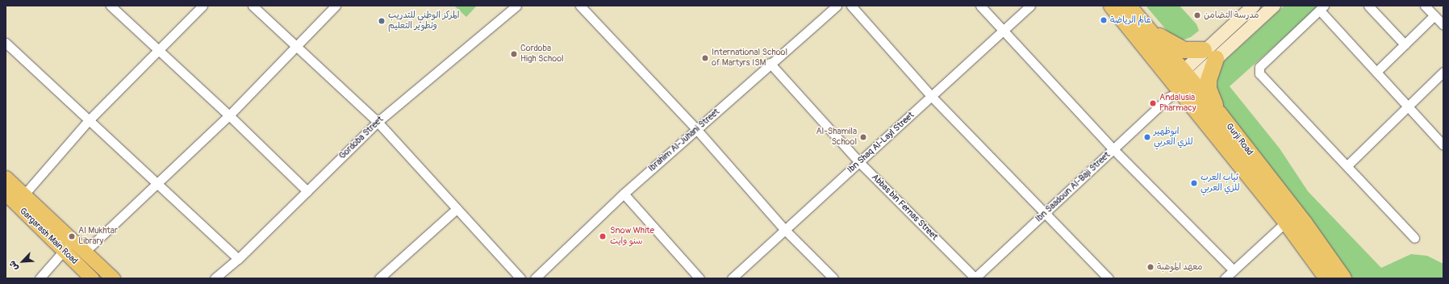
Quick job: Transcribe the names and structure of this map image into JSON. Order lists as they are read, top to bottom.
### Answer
{
  "streets": {
    "highway": ["Gurji Road"],
    "main road": ["Gargarash Main Road"],
    "street": [
      "Gordoba Street",
      "Ibrahim Al-Juhani Street",
      "Ibn Shaq Al-Layl Street",
      "Ibn Saadoun Al-Baji Street",
      "Abbas bin Fernas Street"
    ]
  },
  "crossings": [
    ["Gurji Road", "Ibn Saadoun Al-Baji Street"],
    ["Ibrahim Al-Juhani Street", "Abbas bin Fernas Street"],
    ["Ibn Shaq Al-Layl Street", "Abbas bin Fernas Street"],
    ["Ibn Saadoun Al-Baji Street", "Abbas bin Fernas Street"]
  ],
  "places": [
    "مدرسة التضامن",
    "عالم الرياضة",
    "المركز الوطني للتدريب وتطوير التعليم",
    "Cordoba High School",
    "International School of Martyrs ISM",
    "Andalusia Pharmacy",
    "Al-Shamila School",
    "ابوظهير للزي العربي",
    "ثياب العرب للزي العربي",
    "Al Mukhtar Library",
    "Snow White سنو وايت",
    "معهد الموهبة"
  ],
  "north": "bottom left"
}
